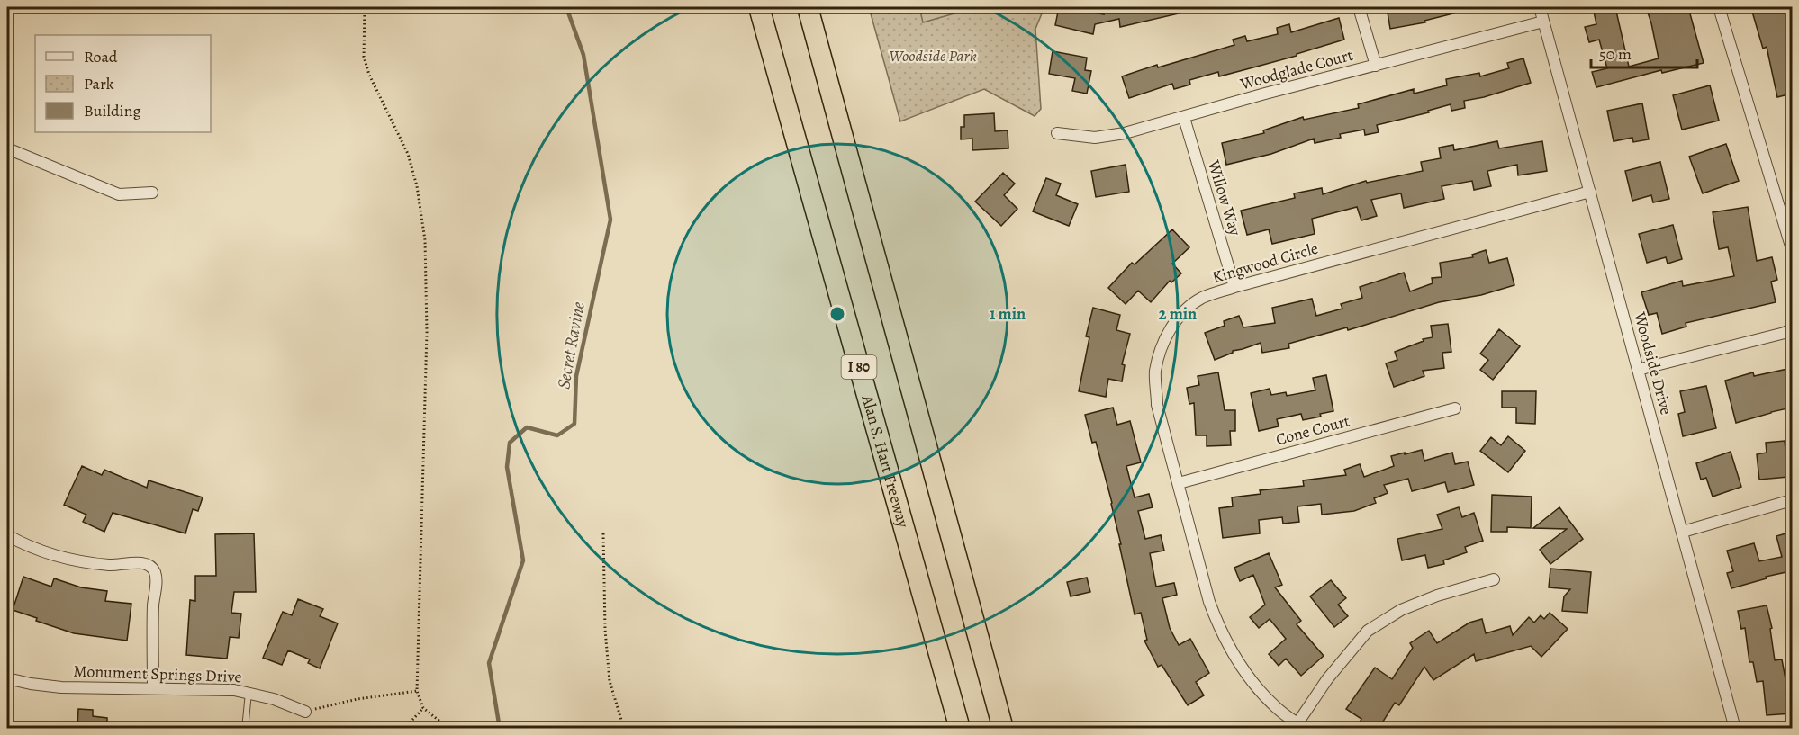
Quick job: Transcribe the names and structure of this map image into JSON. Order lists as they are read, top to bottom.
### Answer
{
  "streets": {
    "highway": ["I 80", "Alan S. Hart Freeway"],
    "street": [
      "Woodglade Court",
      "Willow Way",
      "Kingwood Circle",
      "Woodside Drive",
      "Cone Court",
      "Monument Springs Drive"
    ]
  },
  "crossings": [
    ["Woodglade Court", "Willow Way"],
    ["Woodglade Court", "Woodside Drive"],
    ["Willow Way", "Kingwood Circle"],
    ["Kingwood Circle", "Woodside Drive"],
    ["Kingwood Circle", "Cone Court"]
  ],
  "water": ["Secret Ravine"],
  "parks": ["Woodside Park"],
  "legend": ["Road", "Park", "Building"],
  "scale_bar": "50 m",
  "rings": ["1 min", "2 min"]
}
